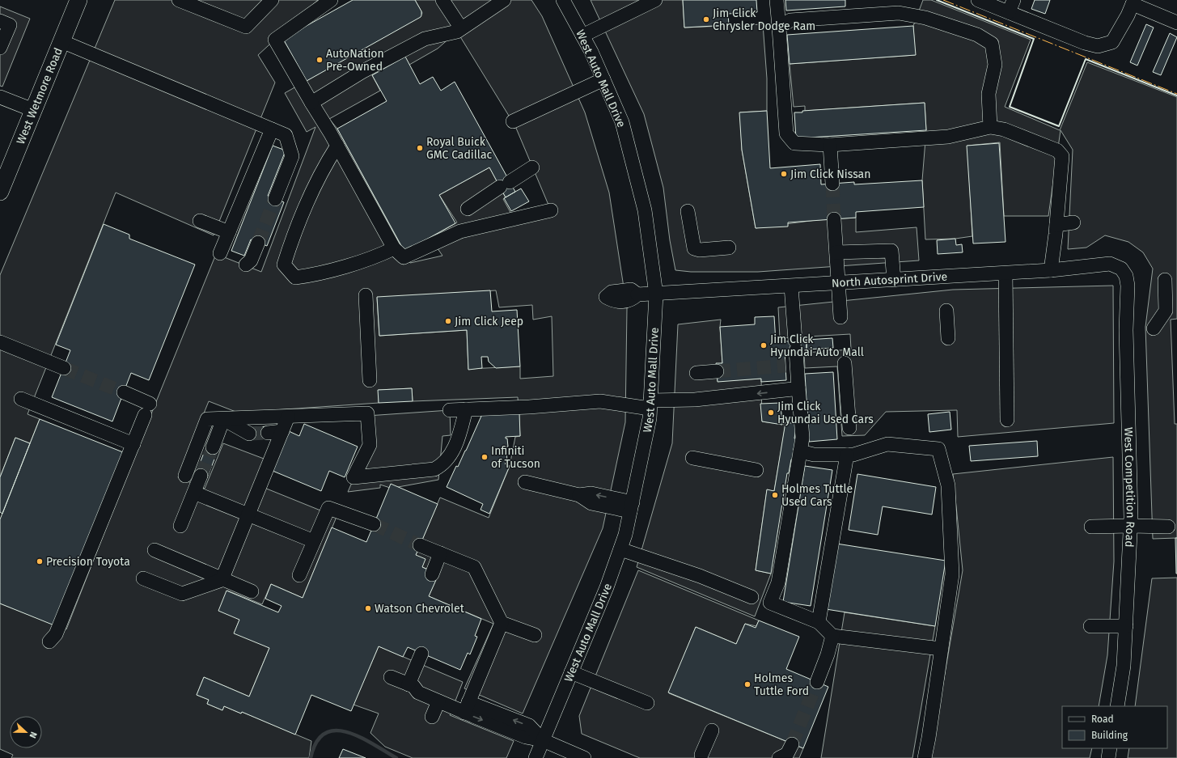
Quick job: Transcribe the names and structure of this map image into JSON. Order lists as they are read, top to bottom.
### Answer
{
  "streets": {
    "main road": ["West Wetmore Road"],
    "street": ["West Auto Mall Drive", "North Autosprint Drive", "West Competition Road"]
  },
  "crossings": [
    ["West Auto Mall Drive", "North Autosprint Drive"],
    ["North Autosprint Drive", "West Competition Road"]
  ],
  "places": [
    "Jim Click Chrysler Dodge Ram",
    "AutoNation Pre-Owned",
    "Royal Buick GMC Cadillac",
    "Jim Click Nissan",
    "Jim Click Jeep",
    "Jim Click Hyundai Auto Mall",
    "Jim Click Hyundai Used Cars",
    "Infiniti of Tucson",
    "Holmes Tuttle Used Cars",
    "Precision Toyota",
    "Watson Chevrolet",
    "Holmes Tuttle Ford"
  ],
  "legend": ["Road", "Building"],
  "north": "right"
}
